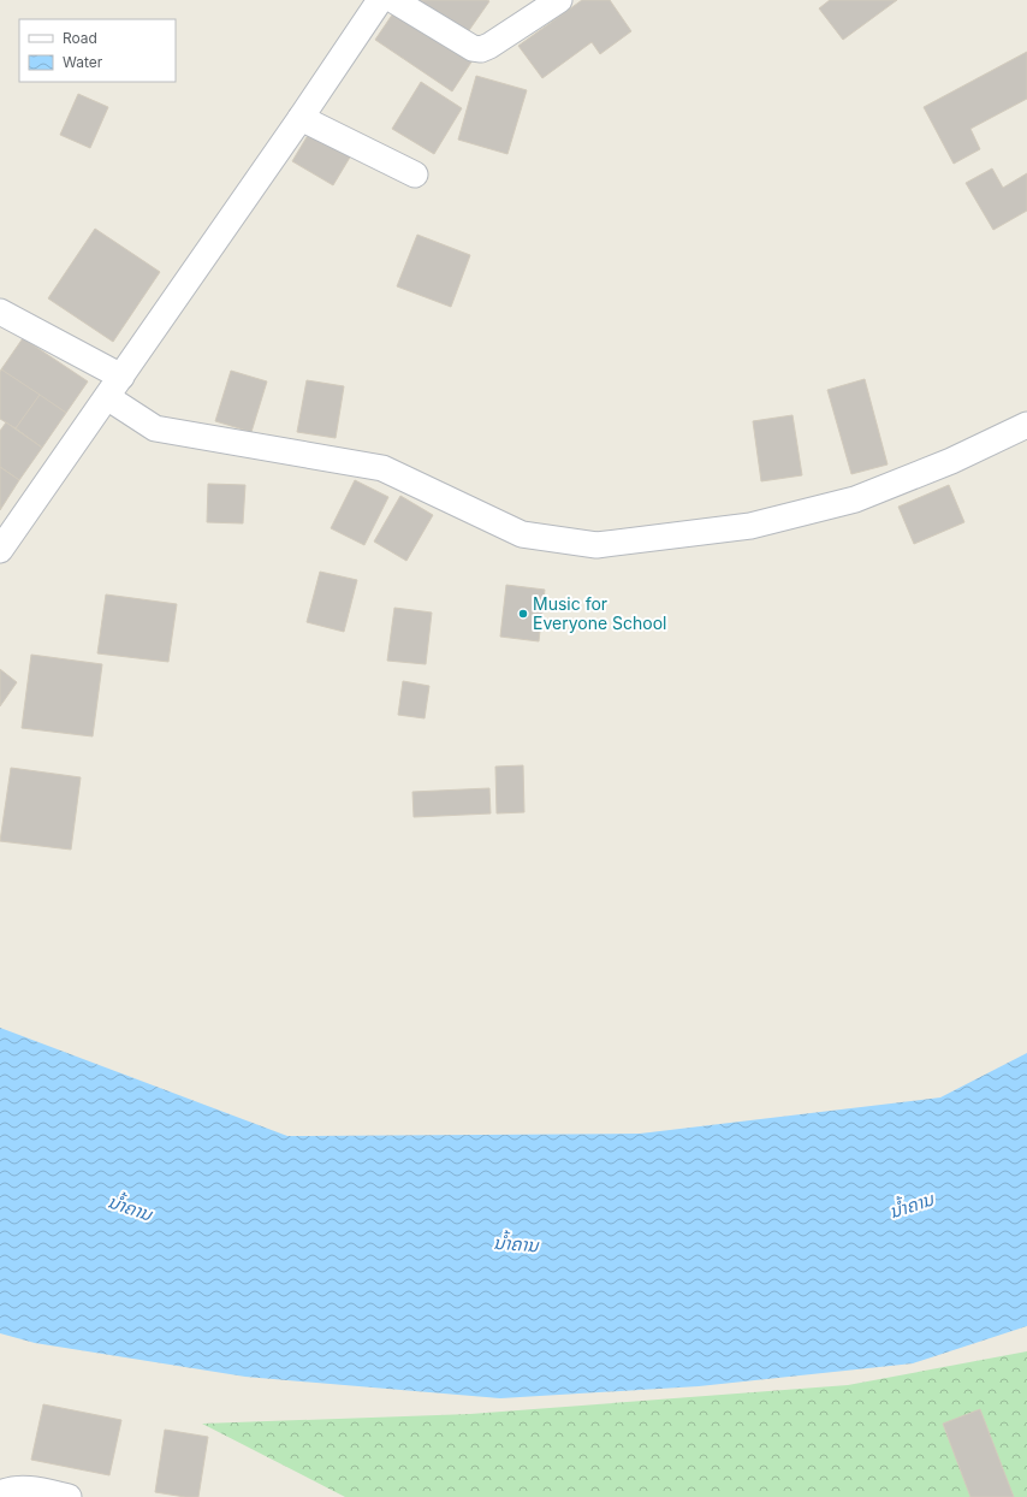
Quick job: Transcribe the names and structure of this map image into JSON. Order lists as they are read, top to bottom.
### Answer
{
  "water": ["ນ້ຳຄານ"],
  "places": ["Music for Everyone School"],
  "legend": ["Road", "Water"]
}
